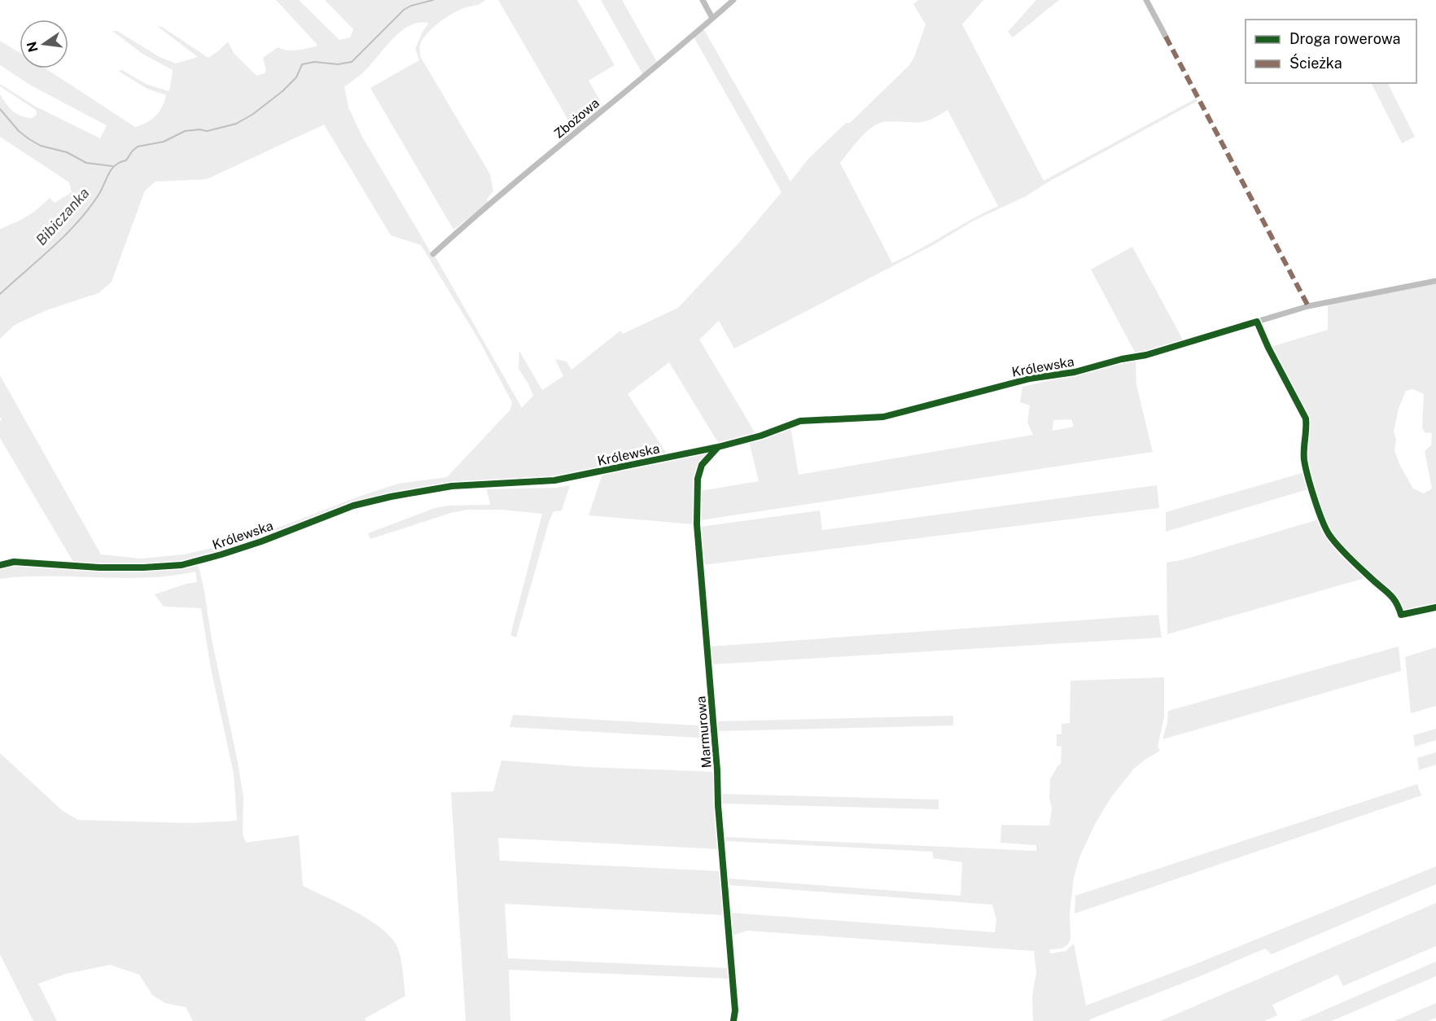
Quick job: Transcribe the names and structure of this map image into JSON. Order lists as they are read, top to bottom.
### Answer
{
  "streets": {
    "street": ["Zbożowa", "Królewska", "Marmurowa"]
  },
  "crossings": [
    ["Królewska", "Marmurowa"]
  ],
  "water": ["Bibiczanka"],
  "legend": ["Droga rowerowa", "Ścieżka"],
  "north": "left"
}
